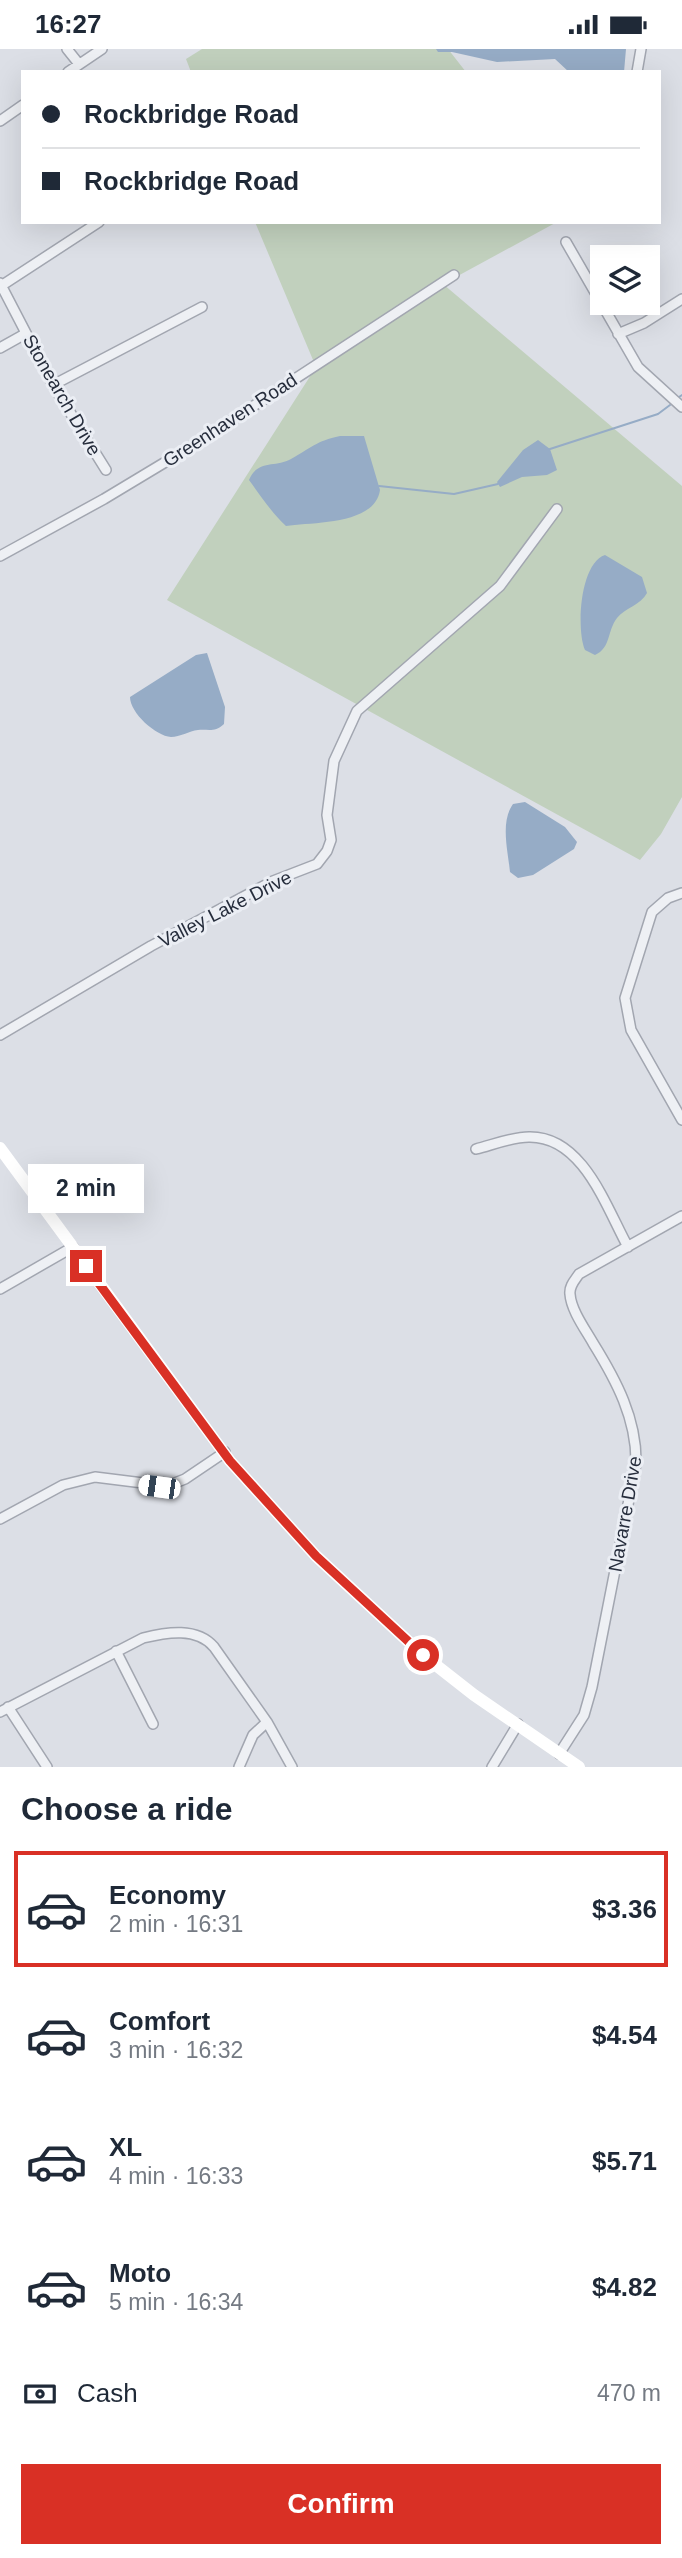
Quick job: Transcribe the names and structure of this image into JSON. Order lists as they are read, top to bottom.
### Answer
{
  "streets": {
    "street": [
      "Stonearch Drive",
      "Greenhaven Road",
      "Valley Lake Drive",
      "Navarre Drive"
    ]
  },
  "page": {
    "status": "16:27",
    "banner": ["Rockbridge Road", "Rockbridge Road"],
    "bubble": "2 min",
    "heading": "Choose a ride",
    "list": [
      {
        "name": "Economy",
        "note": "2 min · 16:31",
        "value": "$3.36"
      },
      {
        "name": "Comfort",
        "note": "3 min · 16:32",
        "value": "$4.54"
      },
      {
        "name": "XL",
        "note": "4 min · 16:33",
        "value": "$5.71"
      },
      {
        "name": "Moto",
        "note": "5 min · 16:34",
        "value": "$4.82"
      }
    ],
    "pay": ["Cash", "470 m"],
    "buttons": "Confirm"
  }
}
